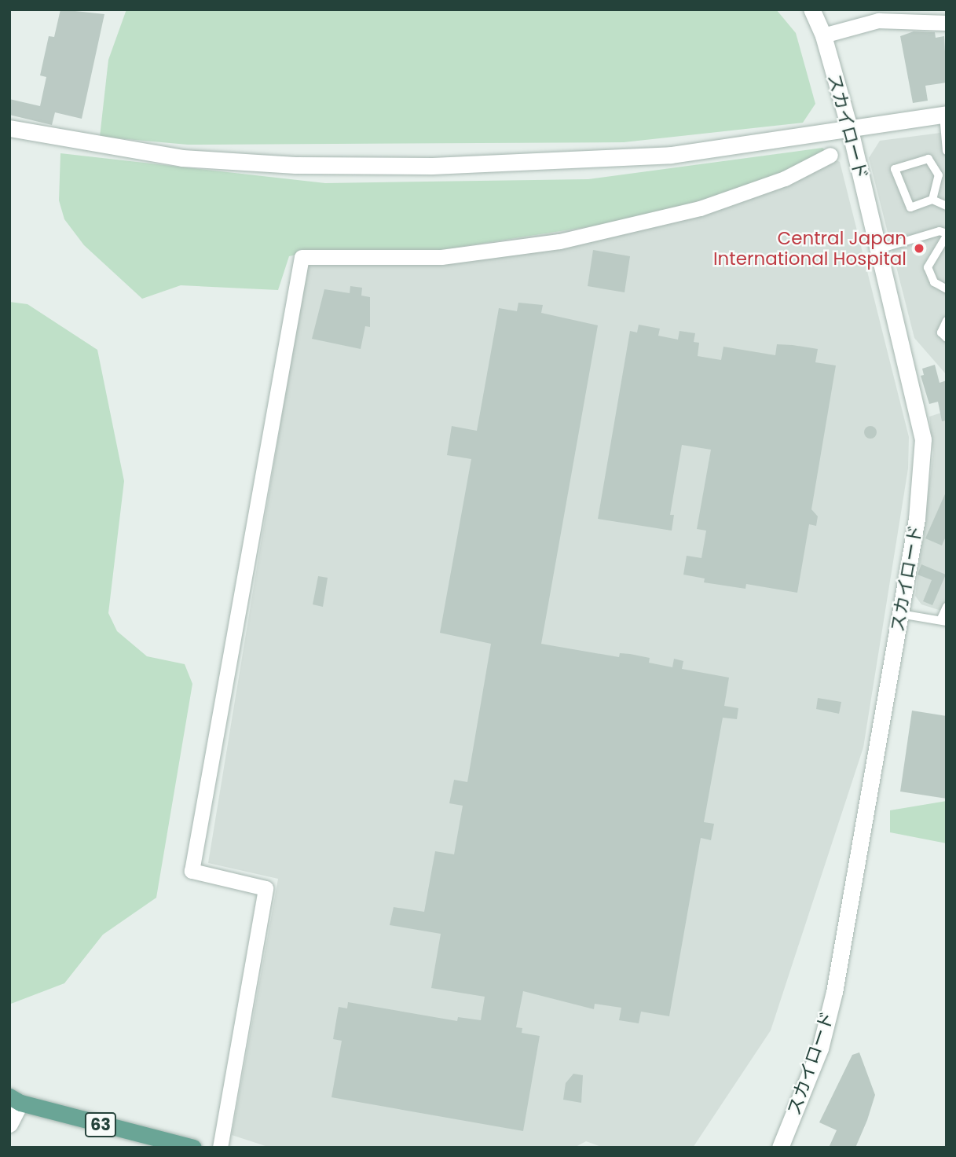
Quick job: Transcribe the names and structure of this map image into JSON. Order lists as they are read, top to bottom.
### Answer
{
  "streets": {
    "main road": ["63"],
    "street": ["スカイロード"]
  },
  "places": ["Central Japan International Hospital"]
}
